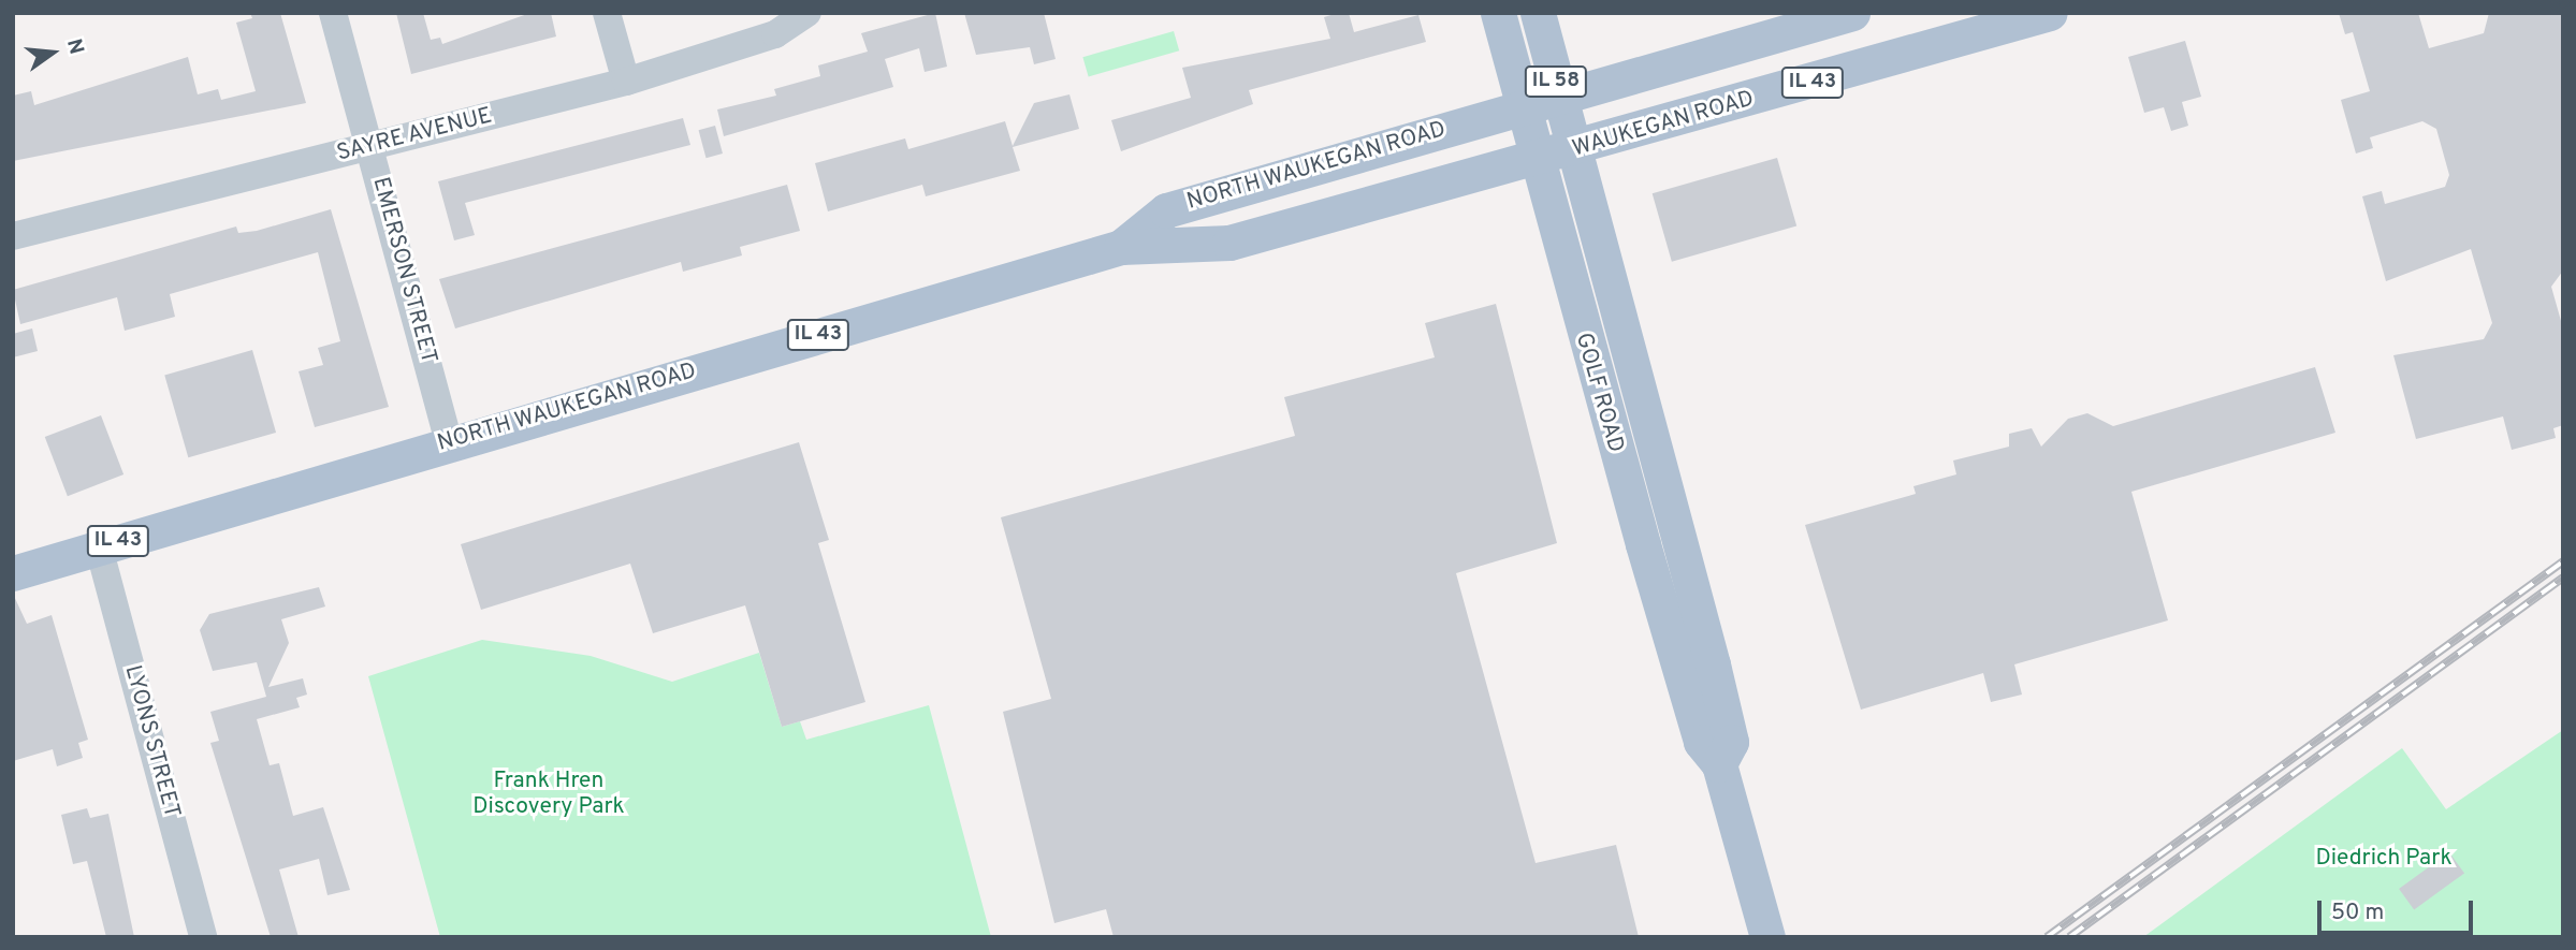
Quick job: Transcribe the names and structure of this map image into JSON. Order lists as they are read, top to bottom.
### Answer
{
  "streets": {
    "main road": [
      "IL 58",
      "IL 43",
      "WAUKEGAN ROAD",
      "NORTH WAUKEGAN ROAD",
      "GOLF ROAD"
    ],
    "street": ["SAYRE AVENUE", "EMERSON STREET", "LYONS STREET"]
  },
  "crossings": [
    ["IL 43", "NORTH WAUKEGAN ROAD"],
    ["IL 43", "GOLF ROAD"],
    ["WAUKEGAN ROAD", "NORTH WAUKEGAN ROAD"],
    ["WAUKEGAN ROAD", "GOLF ROAD"],
    ["SAYRE AVENUE", "EMERSON STREET"],
    ["NORTH WAUKEGAN ROAD", "EMERSON STREET"],
    ["NORTH WAUKEGAN ROAD", "GOLF ROAD"],
    ["NORTH WAUKEGAN ROAD", "LYONS STREET"]
  ],
  "parks": ["Frank Hren Discovery Park", "Diedrich Park"],
  "scale_bar": "50 m",
  "north": "right"
}
